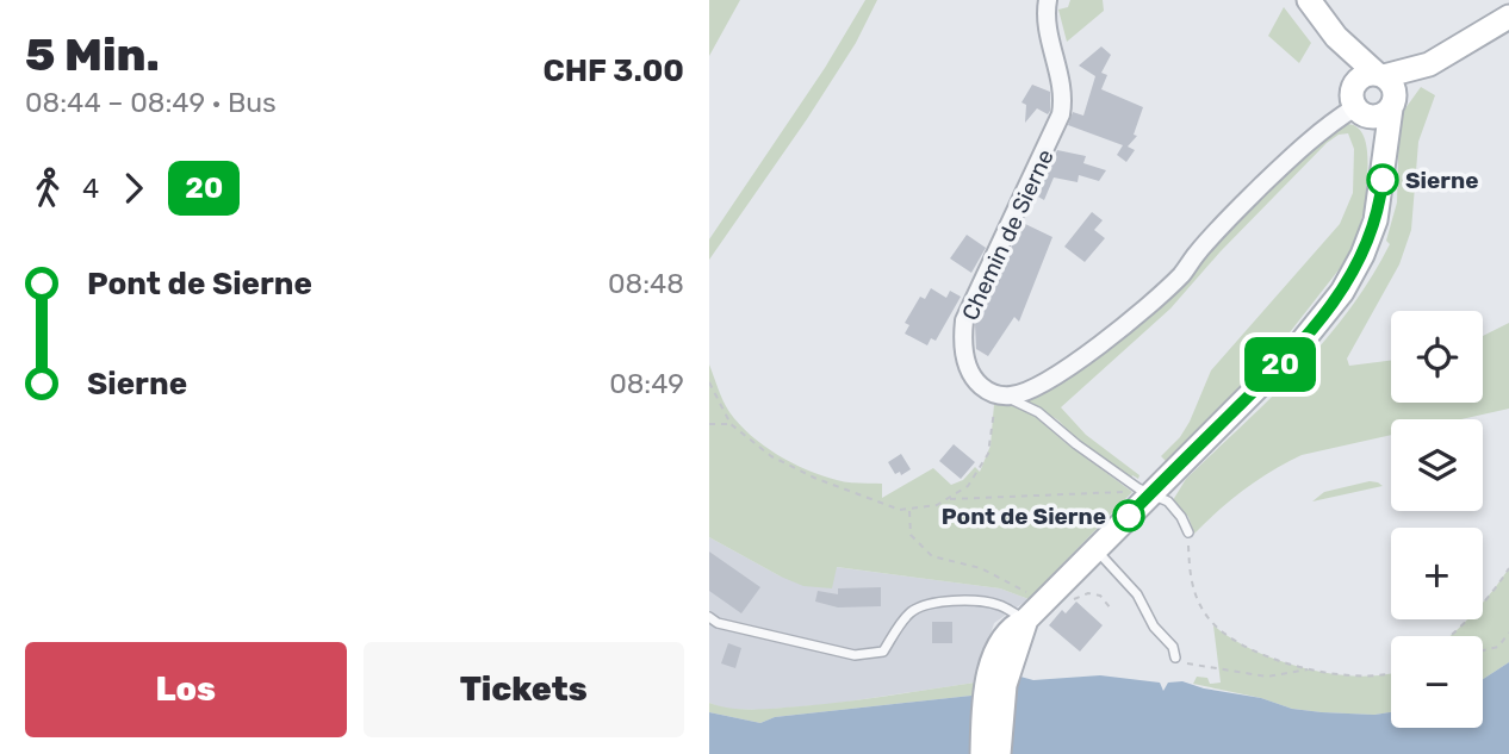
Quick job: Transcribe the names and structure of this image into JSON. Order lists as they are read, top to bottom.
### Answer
{
  "streets": {
    "street": ["Chemin de Sierne"]
  },
  "places": ["Sierne", "Pont de Sierne"],
  "lines": ["bus line 20"],
  "page": {
    "heading": ["5 Min.", "08:44 – 08:49 · Bus", "CHF 3.00"],
    "on_map": "20",
    "legs": ["4", "20"],
    "list": [
      {
        "name": "Pont de Sierne",
        "value": "08:48"
      },
      {
        "name": "Sierne",
        "value": "08:49"
      }
    ],
    "map_buttons": ["+", "−"],
    "buttons": ["Los", "Tickets"]
  }
}
